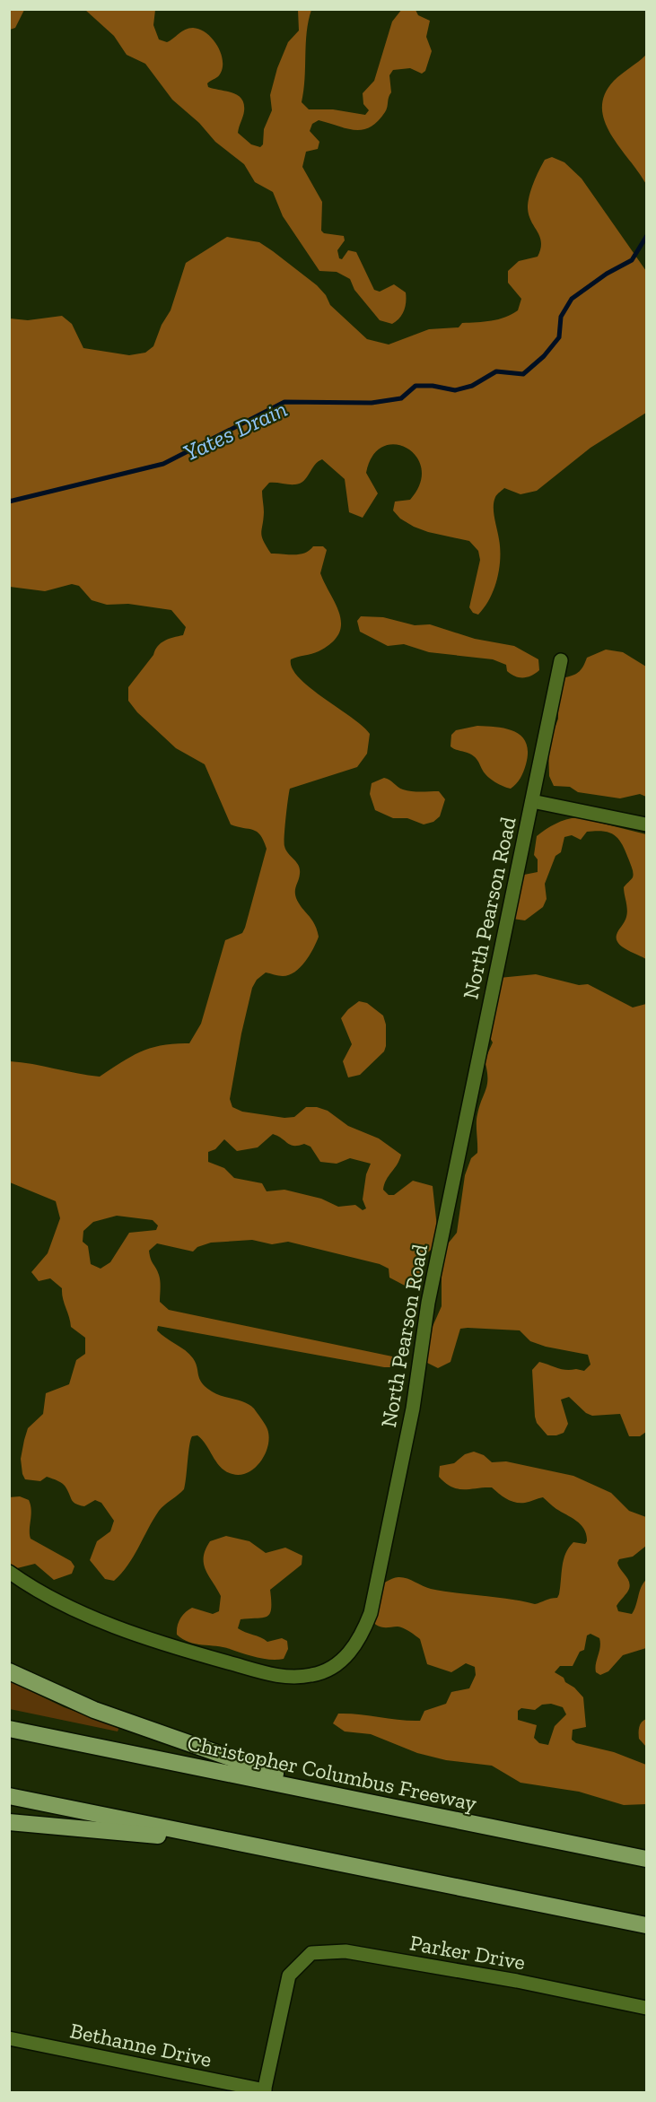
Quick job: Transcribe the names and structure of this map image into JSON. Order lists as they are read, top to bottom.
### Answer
{
  "streets": {
    "highway": ["Christopher Columbus Freeway"],
    "street": ["North Pearson Road", "Parker Drive", "Bethanne Drive"]
  },
  "crossings": [
    ["Parker Drive", "Bethanne Drive"]
  ],
  "water": ["Yates Drain"]
}
